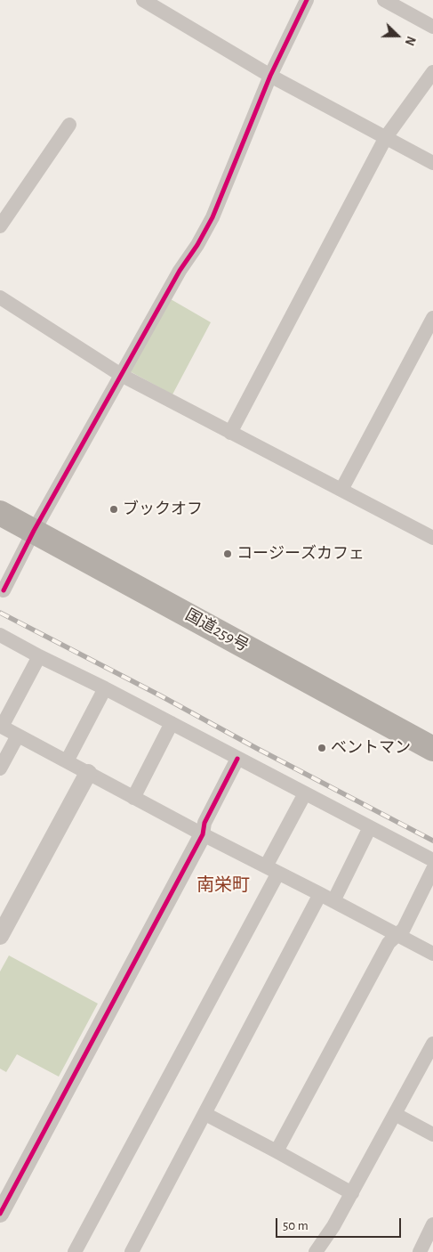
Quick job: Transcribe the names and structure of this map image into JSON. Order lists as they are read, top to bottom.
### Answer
{
  "streets": {
    "highway": ["国道259号"]
  },
  "districts": ["南栄町"],
  "places": ["ブックオフ", "コージーズカフェ", "ベントマン"],
  "scale_bar": "50 m",
  "north": "right"
}
